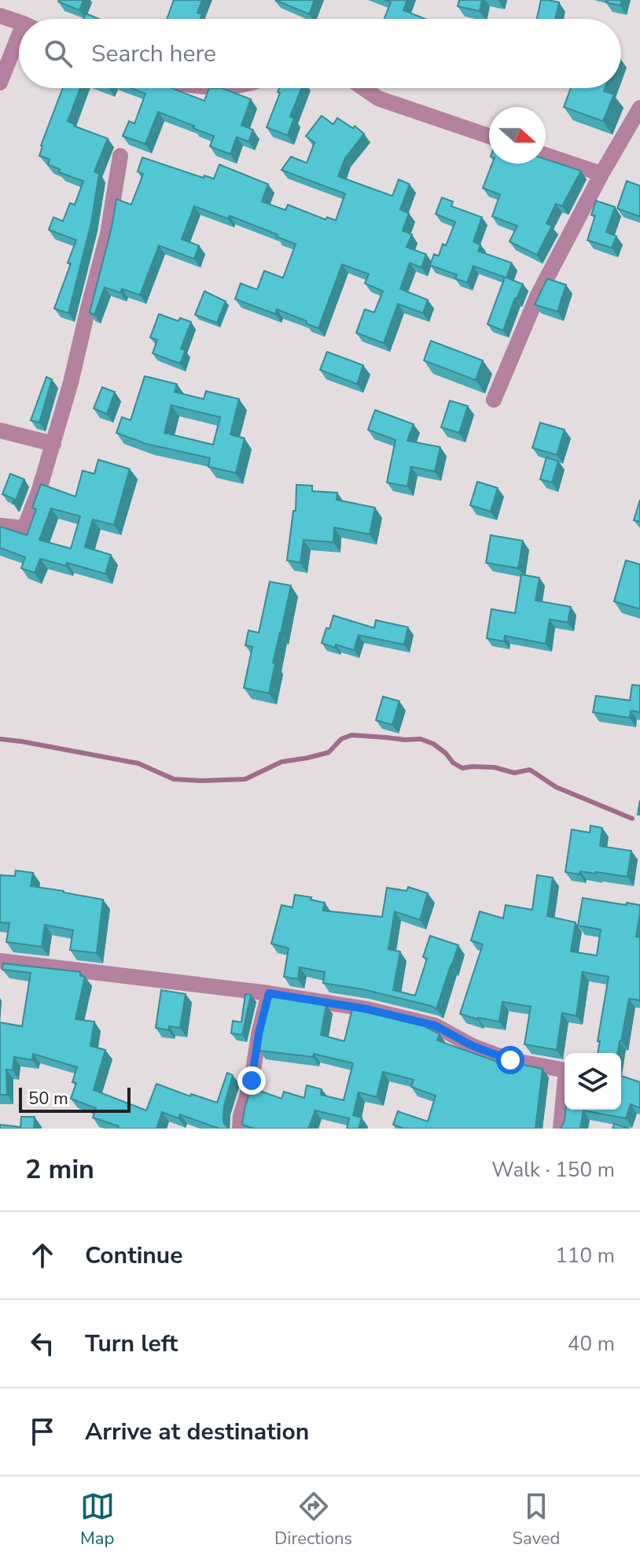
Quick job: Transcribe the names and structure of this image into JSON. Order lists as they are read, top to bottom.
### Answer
{
  "scale_bar": "50 m",
  "north": "right",
  "page": {
    "search": "Search here",
    "scale": "50 m",
    "heading": ["2 min", "Walk · 150 m"],
    "list": [
      ["Continue", "110 m"],
      ["Turn left", "40 m"],
      "Arrive at destination"
    ],
    "nav": ["Map", "Directions", "Saved"]
  }
}
